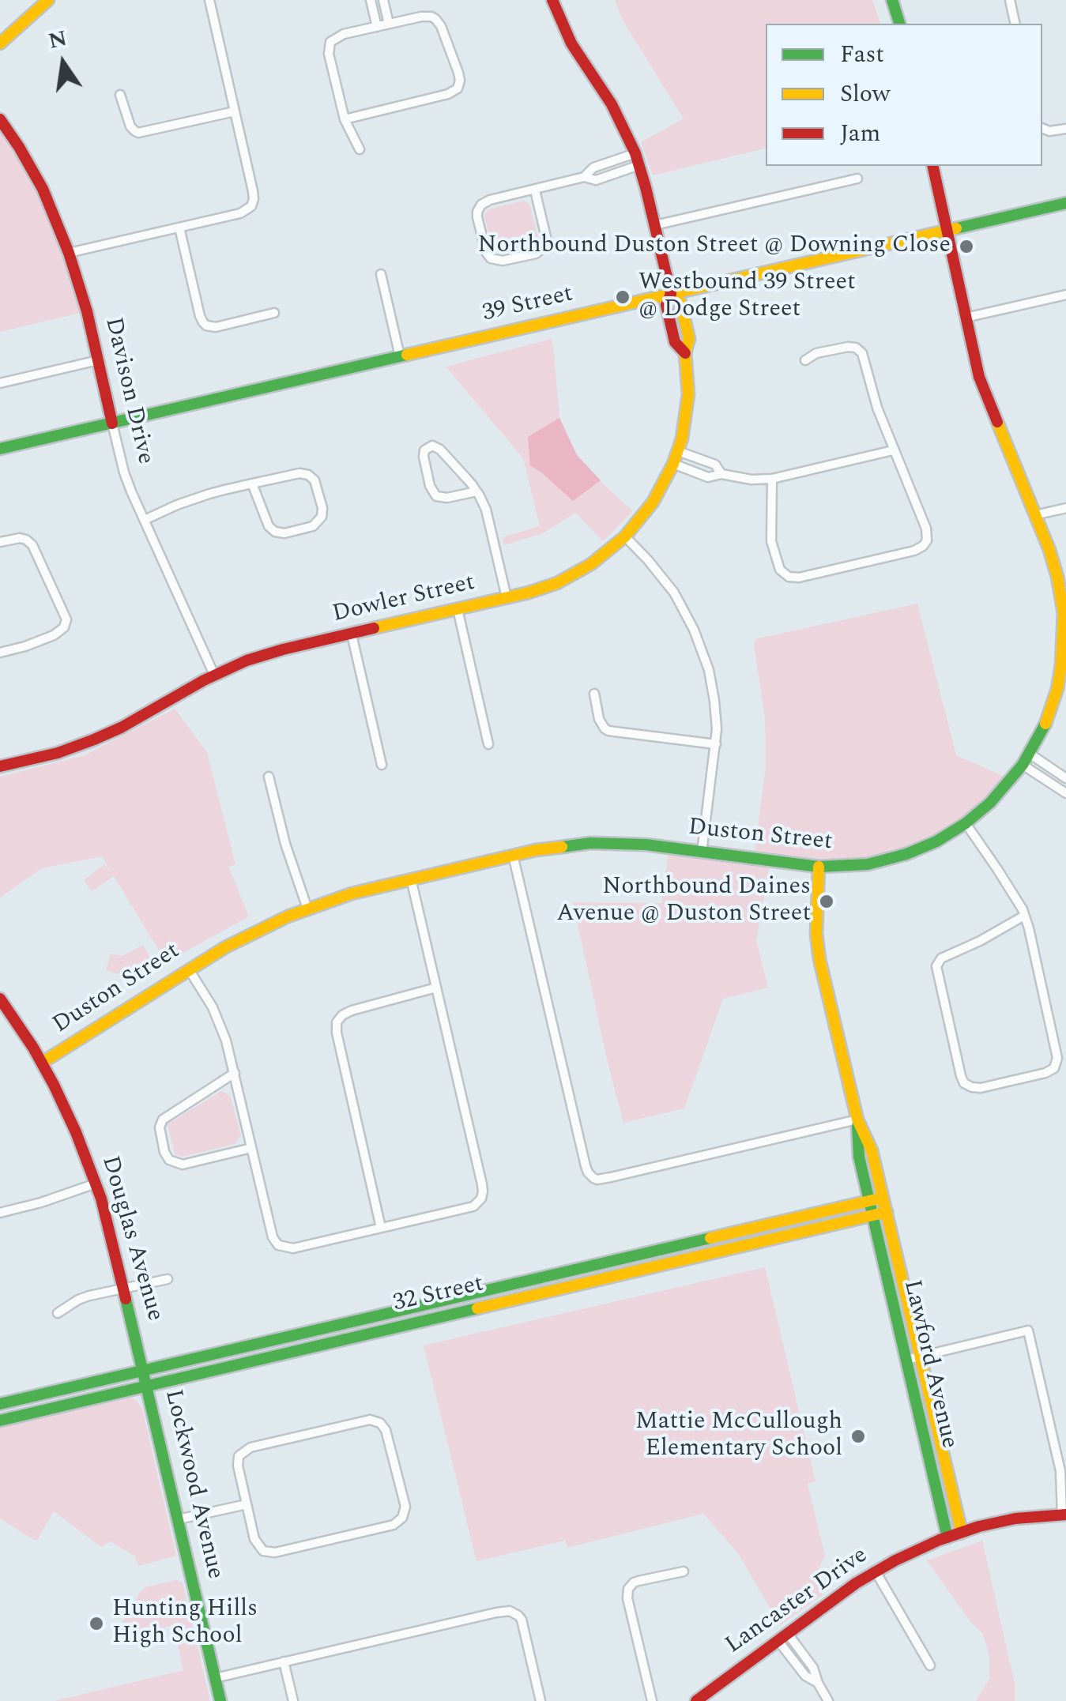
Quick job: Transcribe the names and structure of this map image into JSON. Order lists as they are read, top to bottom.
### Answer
{
  "streets": {
    "street": [
      "39 Street",
      "Davison Drive",
      "Dowler Street",
      "Duston Street",
      "Douglas Avenue",
      "32 Street",
      "Lawford Avenue",
      "Lockwood Avenue",
      "Lancaster Drive"
    ]
  },
  "crossings": [
    ["39 Street", "Davison Drive"],
    ["39 Street", "Dowler Street"],
    ["39 Street", "Duston Street"],
    ["Davison Drive", "Dowler Street"],
    ["Duston Street", "Douglas Avenue"],
    ["Douglas Avenue", "32 Street"],
    ["Douglas Avenue", "Lockwood Avenue"],
    ["32 Street", "Lawford Avenue"],
    ["32 Street", "Lockwood Avenue"],
    ["Lawford Avenue", "Lancaster Drive"]
  ],
  "places": [
    "Northbound Duston Street @ Downing Close",
    "Westbound 39 Street @ Dodge Street",
    "Northbound Daines Avenue @ Duston Street",
    "Mattie McCullough Elementary School",
    "Hunting Hills High School"
  ],
  "legend": ["Fast", "Slow", "Jam"],
  "north": "top"
}
